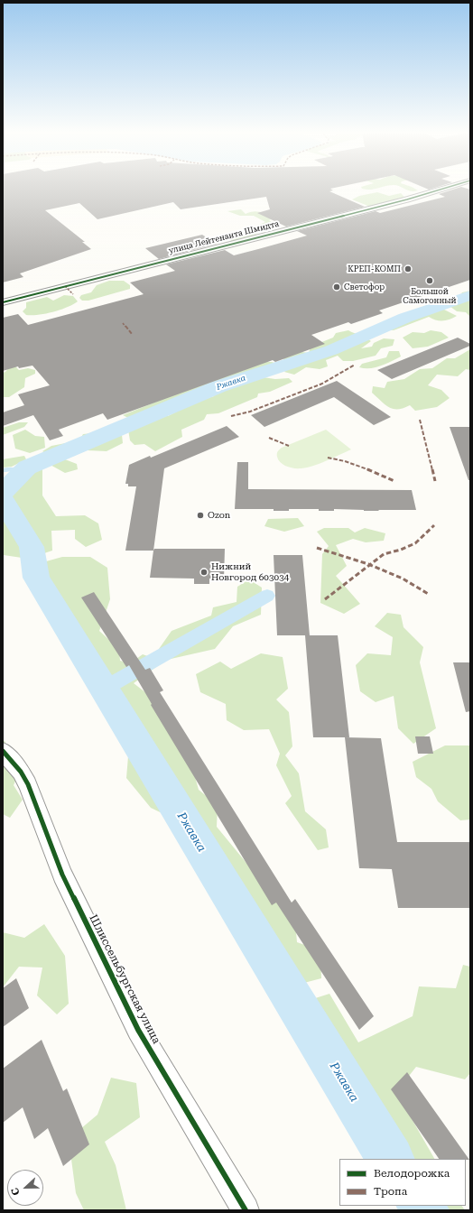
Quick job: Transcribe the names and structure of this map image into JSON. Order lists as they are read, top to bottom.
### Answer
{
  "streets": {
    "street": ["улица Лейтенанта Шмидта", "Шлиссельбургская улица"]
  },
  "water": ["Ржавка"],
  "places": [
    "КРЕП-КОМП",
    "Большой Самогонный",
    "Светофор",
    "Ozon",
    "Нижний Новгород 603034"
  ],
  "legend": ["Велодорожка", "Тропа"],
  "north": "left"
}
